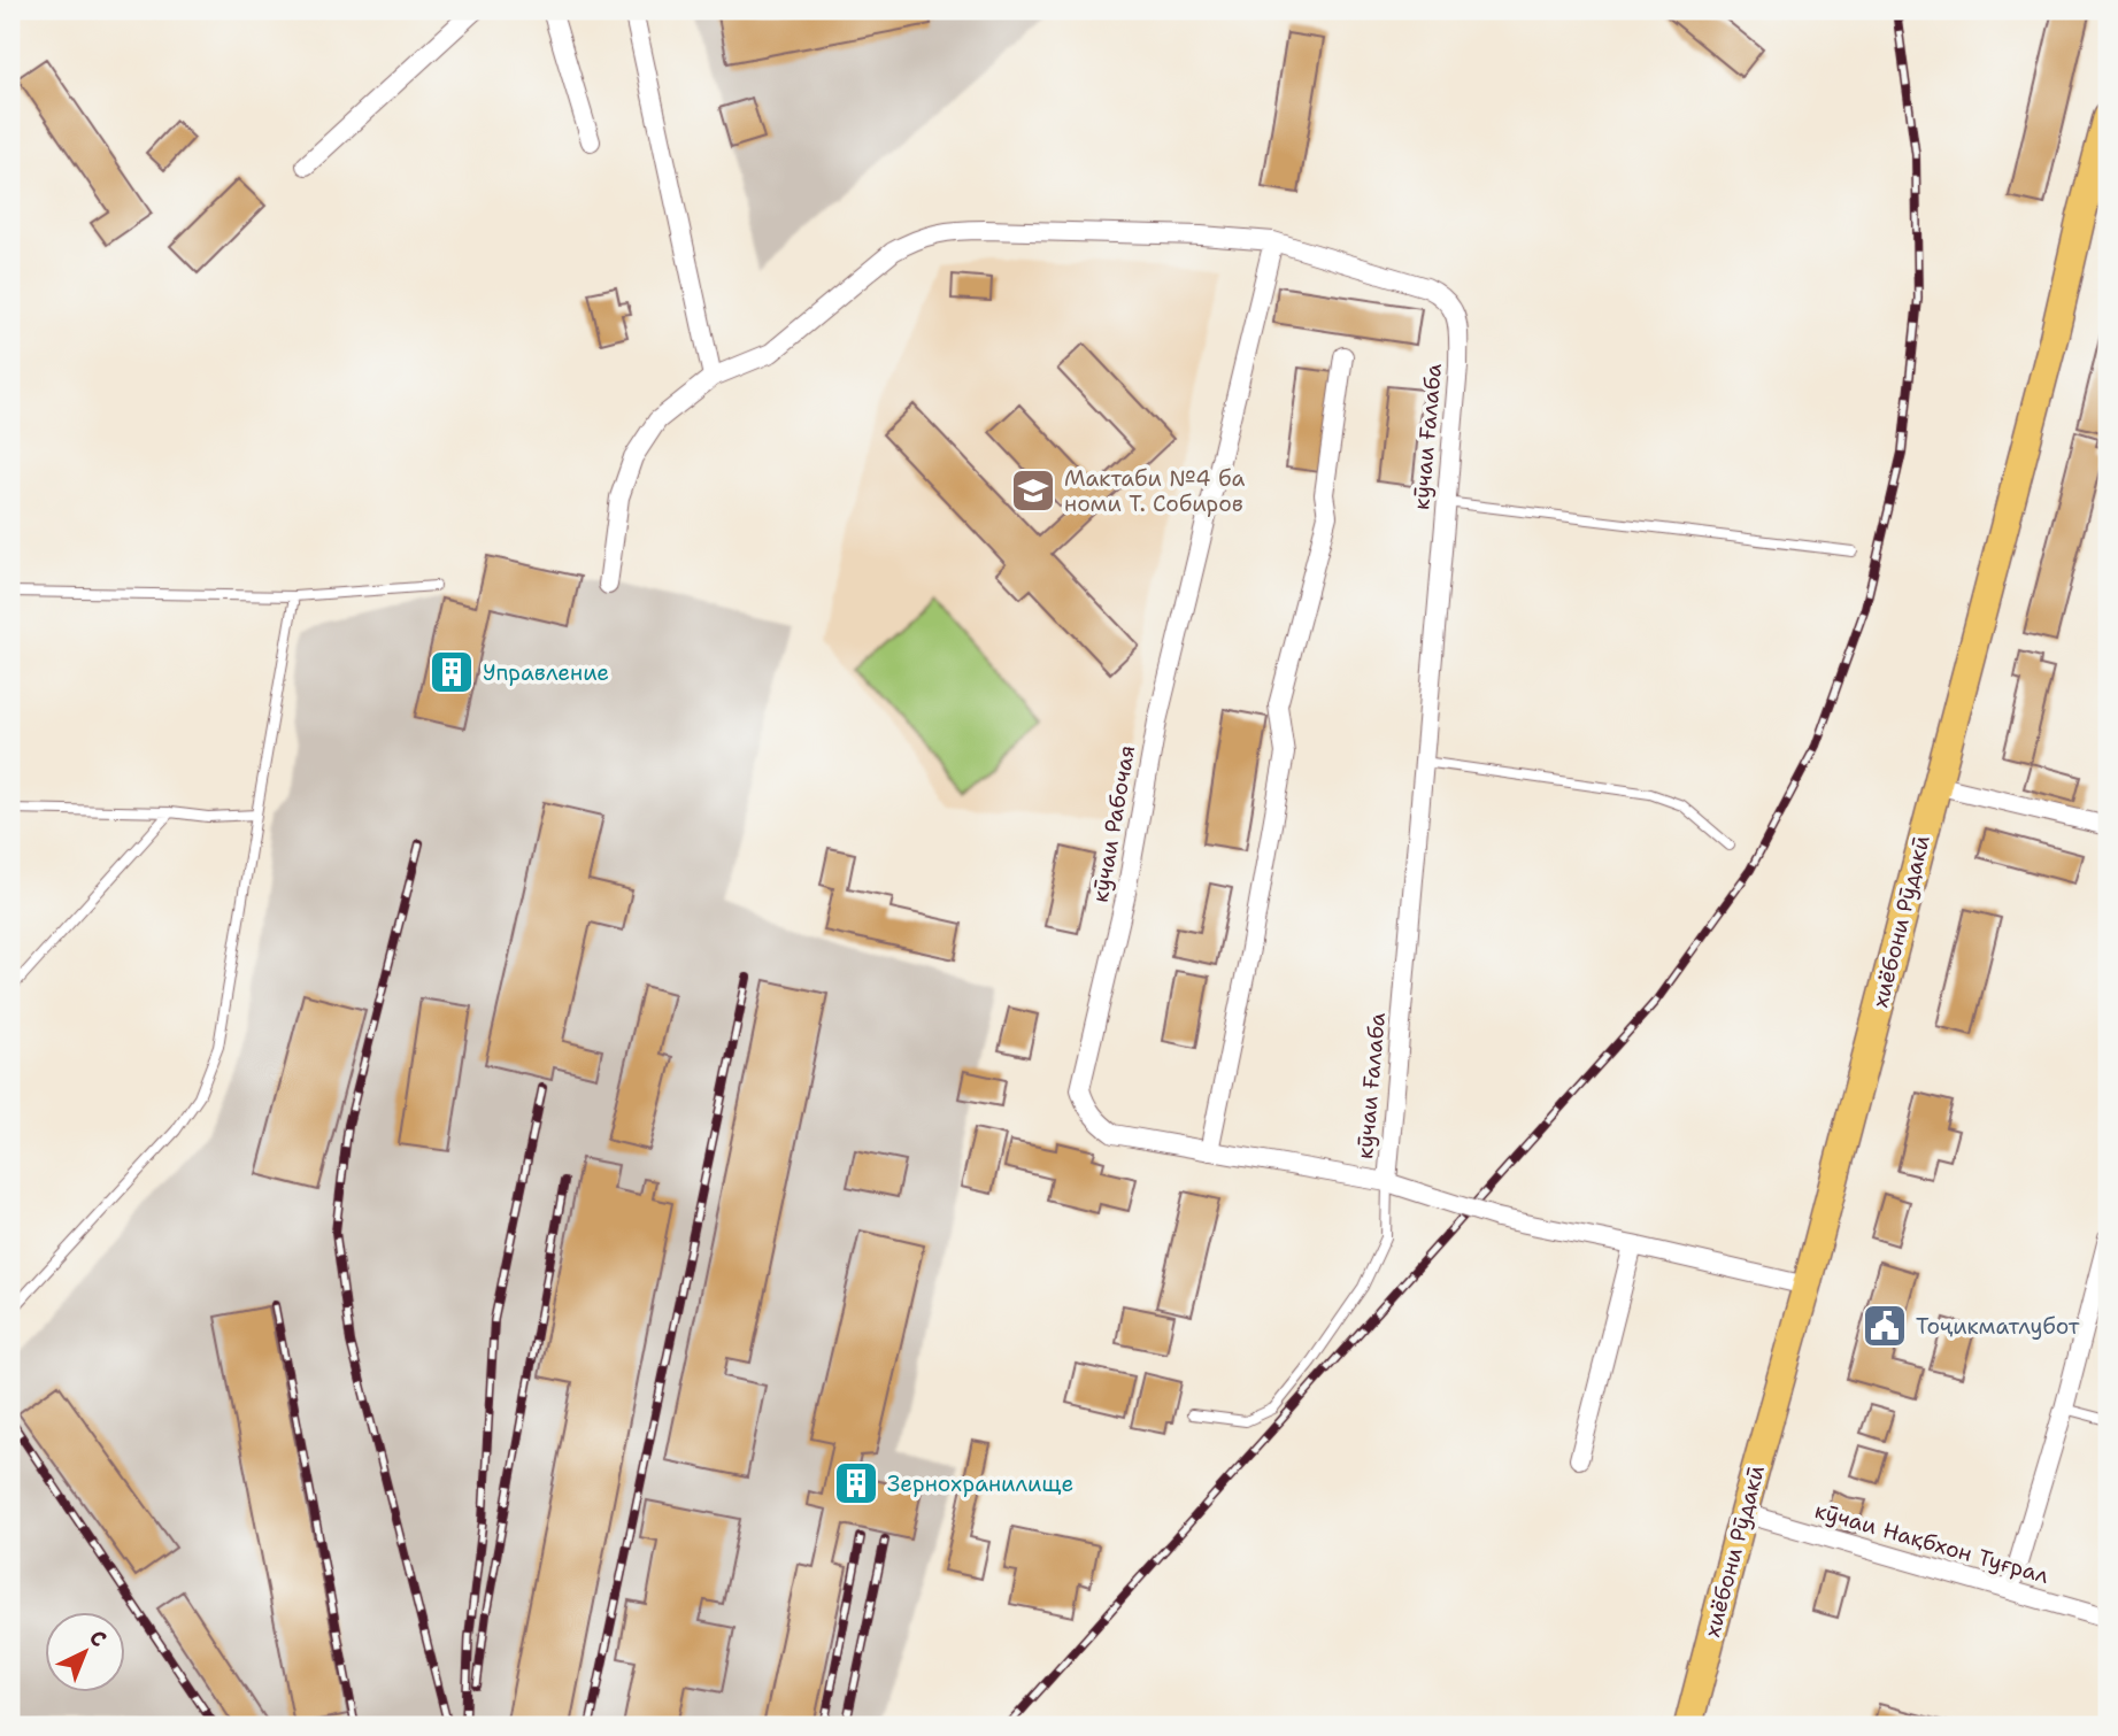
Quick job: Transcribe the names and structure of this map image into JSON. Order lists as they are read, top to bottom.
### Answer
{
  "streets": {
    "main road": ["хиёбони Рӯдакӣ"],
    "street": ["кӯчаи Ғалаба", "кӯчаи Рабочая", "кӯчаи Нақбхон Туғрал"]
  },
  "crossings": [
    ["кӯчаи Ғалаба", "кӯчаи Рабочая"],
    ["кӯчаи Ғалаба", "хиёбони Рӯдакӣ"],
    ["хиёбони Рӯдакӣ", "кӯчаи Нақбхон Туғрал"]
  ],
  "places": {
    "school or university": ["Мактаби №4 ба номи Т. Собиров"],
    "building": ["Управление", "Зернохранилище"],
    "public building": ["Тоҷикматлубот"]
  },
  "north": "top right"
}
